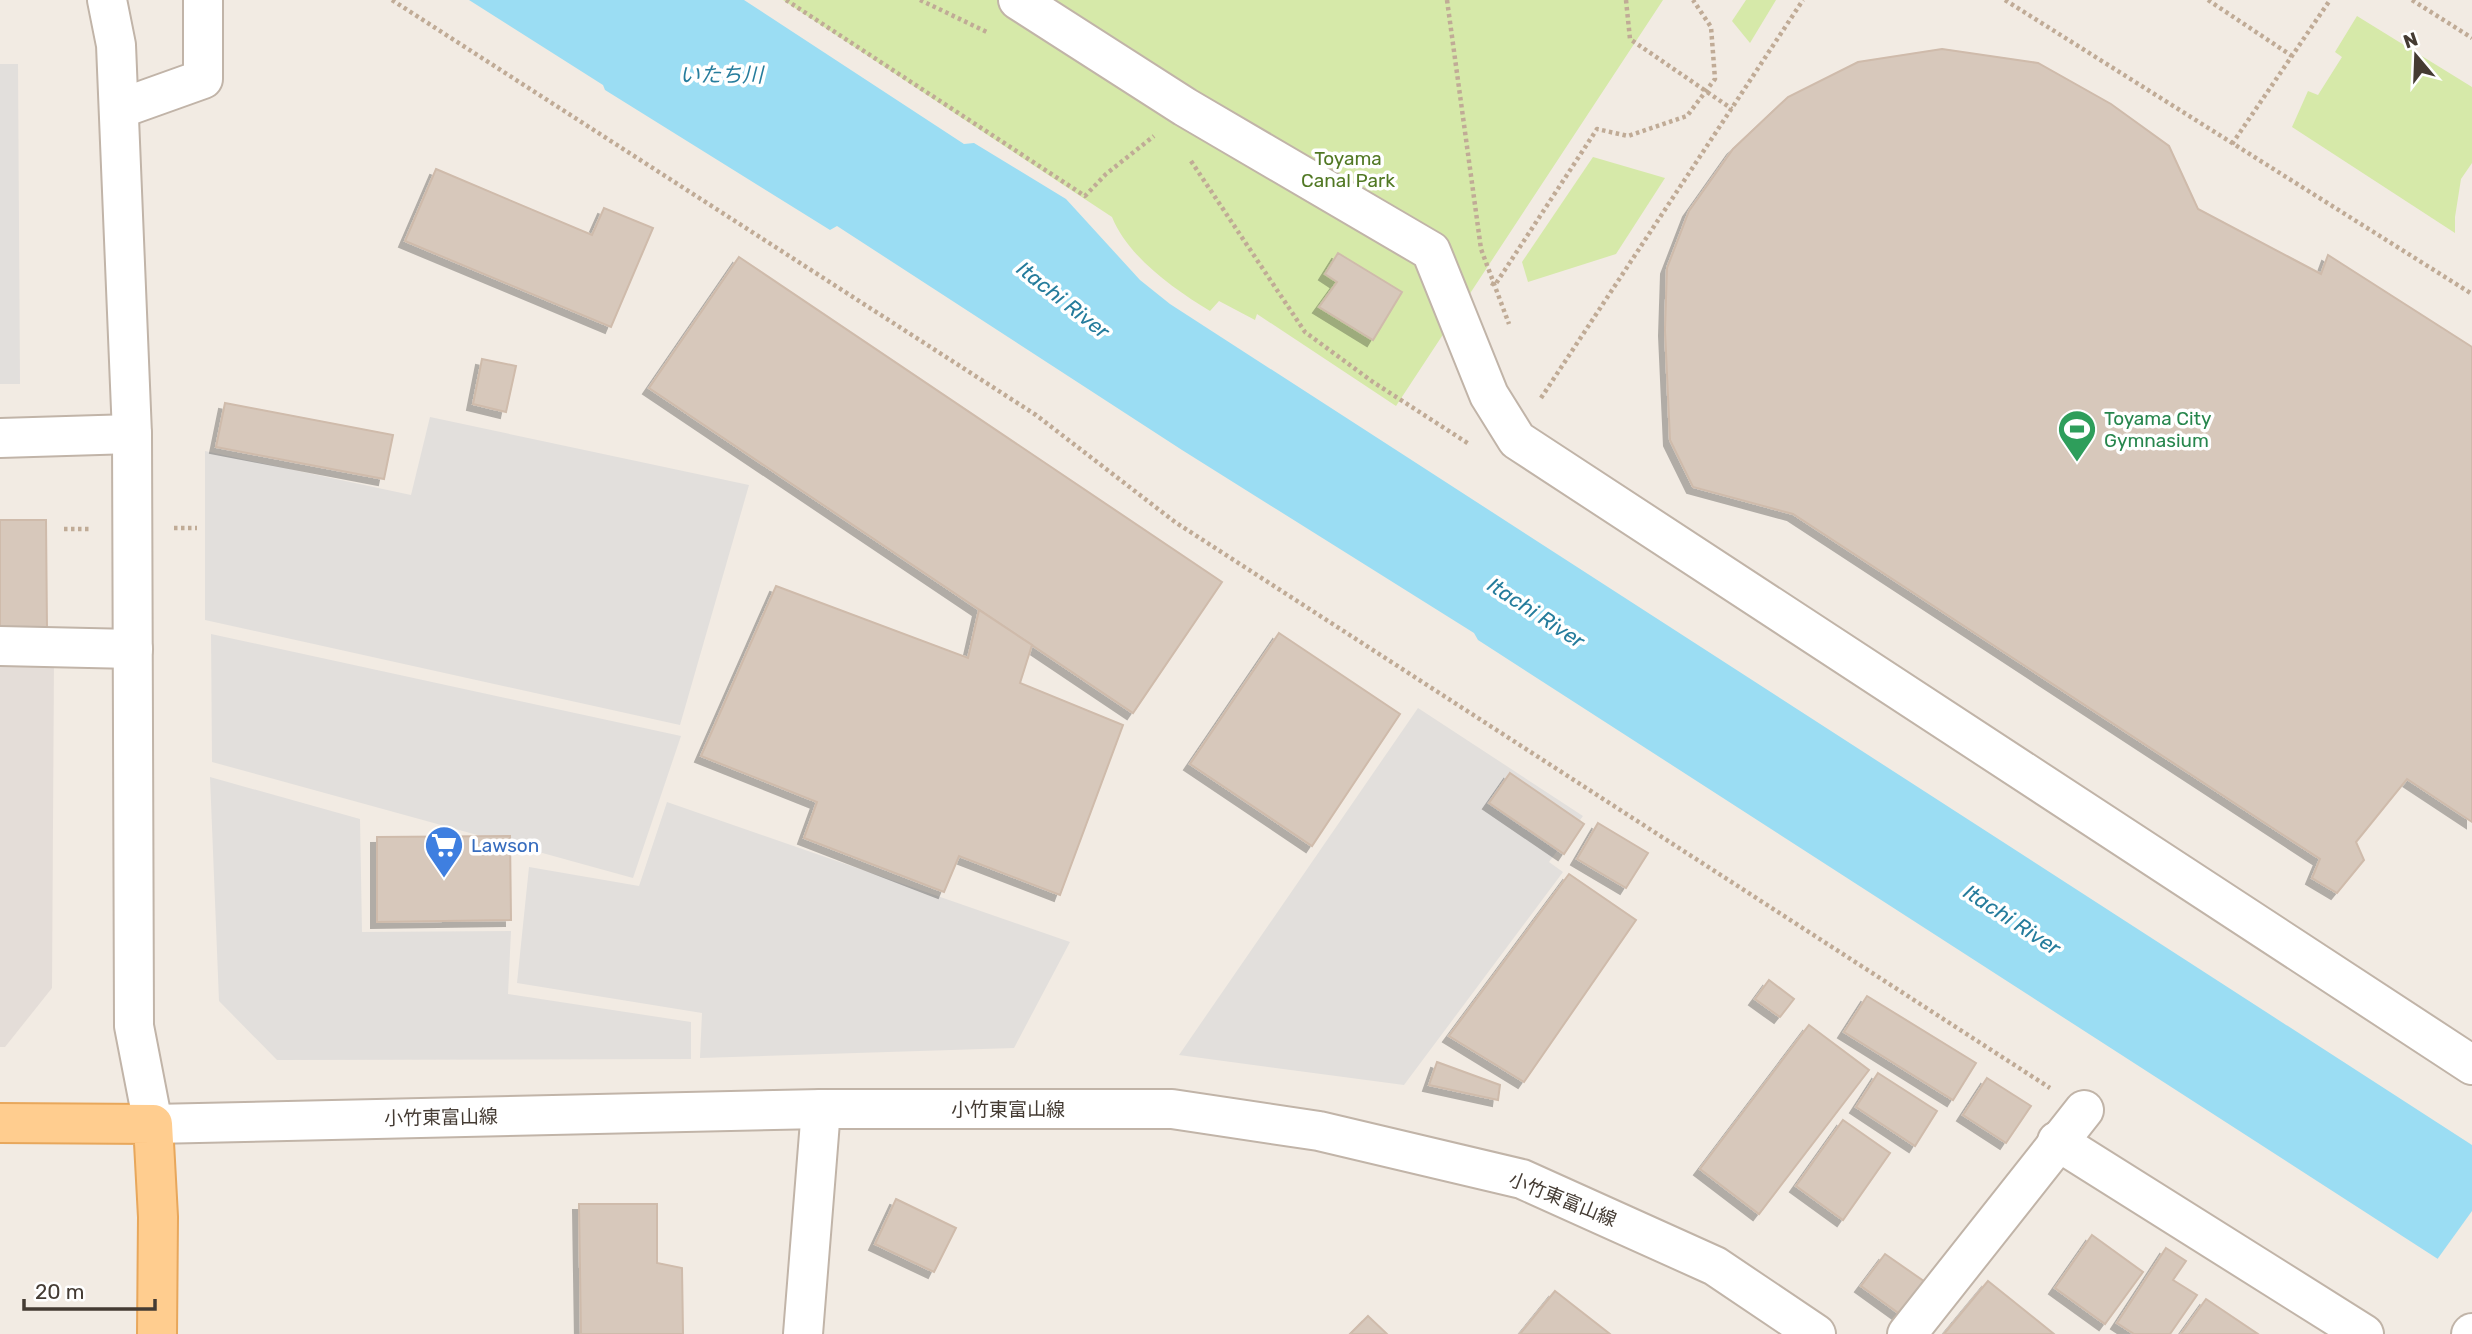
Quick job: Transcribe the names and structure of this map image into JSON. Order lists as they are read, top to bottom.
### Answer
{
  "streets": {
    "street": ["小竹東富山線"]
  },
  "water": ["いたち川", "Itachi River"],
  "parks": ["Toyama Canal Park"],
  "places": {
    "sports": ["Toyama City Gymnasium"],
    "supermarket": ["Lawson"]
  },
  "scale_bar": "20 m",
  "north": "top"
}
